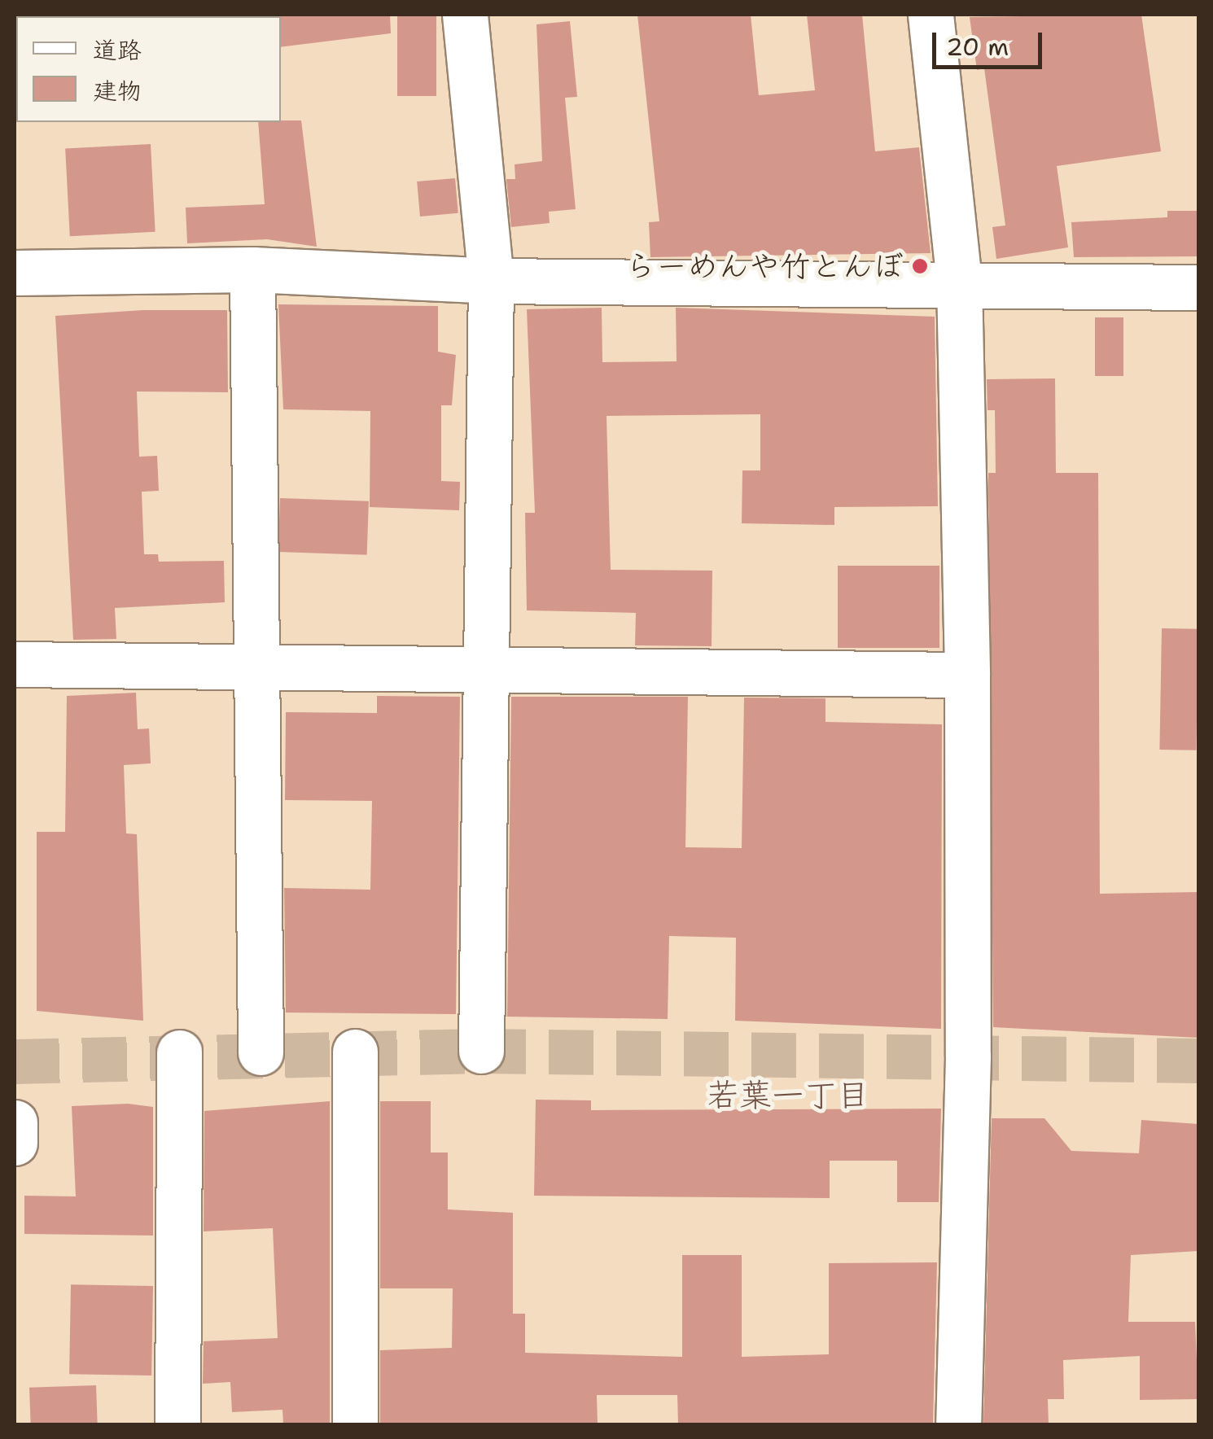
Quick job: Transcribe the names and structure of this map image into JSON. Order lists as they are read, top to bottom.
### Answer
{
  "districts": ["若葉一丁目"],
  "places": ["らーめんや竹とんぼ"],
  "legend": ["道路", "建物"],
  "scale_bar": "20 m"
}
